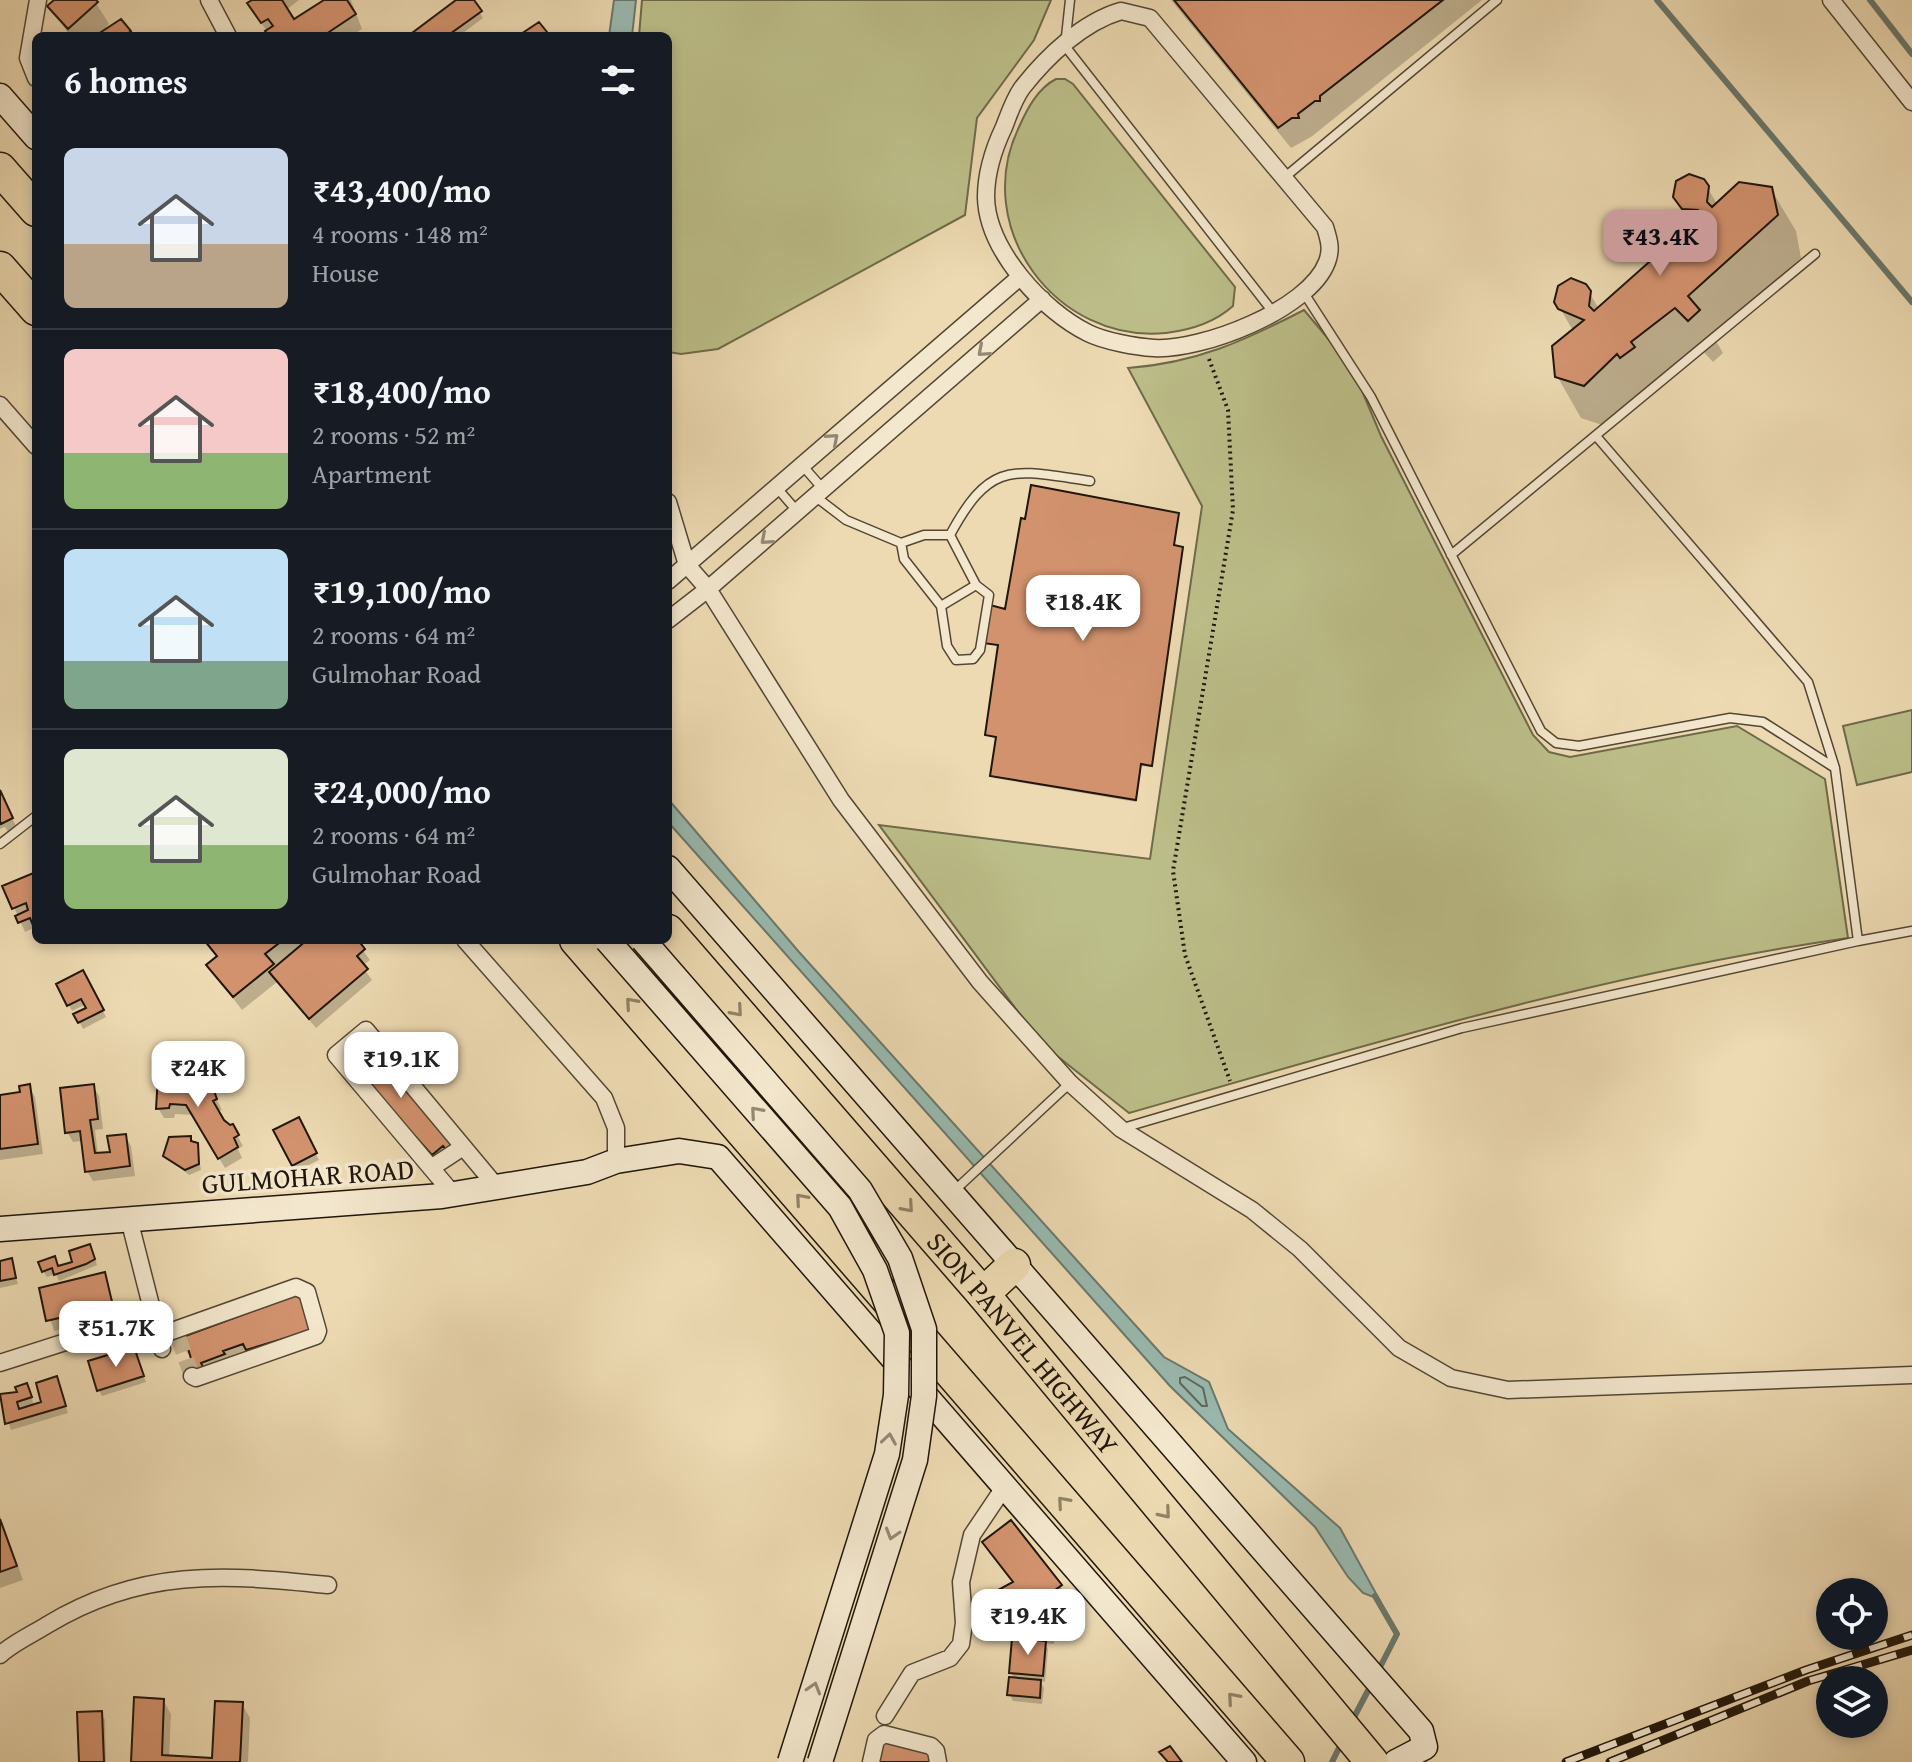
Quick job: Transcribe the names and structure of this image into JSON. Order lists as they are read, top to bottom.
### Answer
{
  "streets": {
    "highway": ["SION PANVEL HIGHWAY"],
    "street": ["GULMOHAR ROAD"]
  },
  "page": {
    "heading": "6 homes",
    "list": [
      {
        "name": "₹43,400/mo",
        "note": "4 rooms · 148 m² · House"
      },
      {
        "name": "₹18,400/mo",
        "note": "2 rooms · 52 m² · Apartment"
      },
      {
        "name": "₹19,100/mo",
        "note": "2 rooms · 64 m² · Gulmohar Road"
      },
      {
        "name": "₹24,000/mo",
        "note": "2 rooms · 64 m² · Gulmohar Road"
      }
    ],
    "price": [
      "₹43.4K",
      "₹18.4K",
      "₹19.1K",
      "₹24K",
      "₹51.7K",
      "₹19.4K"
    ]
  }
}
